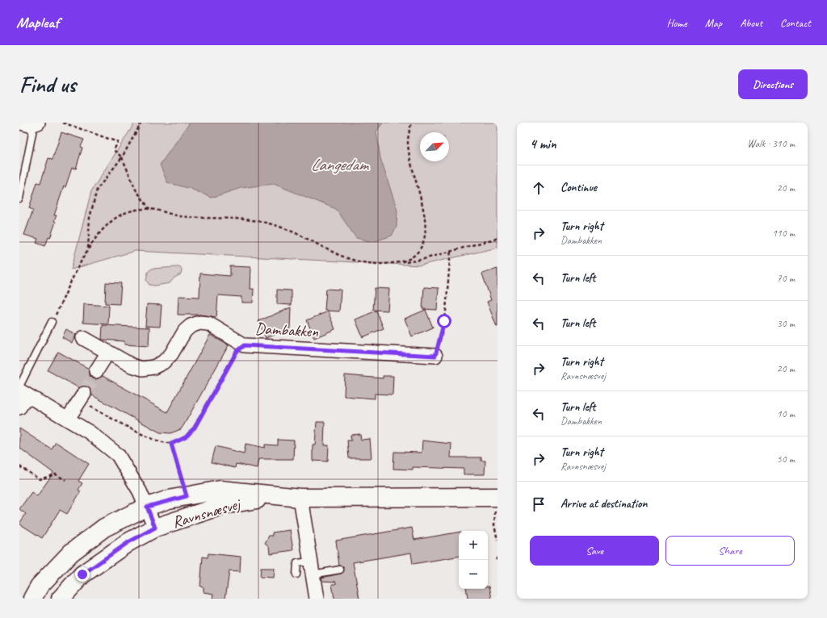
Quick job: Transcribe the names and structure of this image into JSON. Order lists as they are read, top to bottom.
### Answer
{
  "streets": {
    "main road": ["Ravnsnæsvej"],
    "street": ["Dambakken"]
  },
  "water": ["Langedam"],
  "north": "top right",
  "page": {
    "header": "Mapleaf",
    "nav": [
      "Home",
      "Map",
      "About",
      "Contact"
    ],
    "buttons": [
      "Directions",
      ["Save", "Share"]
    ],
    "title": "Find us",
    "heading": ["4 min", "Walk · 310 m"],
    "list": [
      ["Continue", "20 m"],
      ["Turn right", "Dambakken", "110 m"],
      ["Turn left", "70 m"],
      ["Turn left", "30 m"],
      ["Turn right", "Ravnsnæsvej", "20 m"],
      ["Turn left", "Dambakken", "10 m"],
      ["Turn right", "Ravnsnæsvej", "50 m"],
      "Arrive at destination"
    ],
    "map_buttons": ["+", "−"]
  }
}
